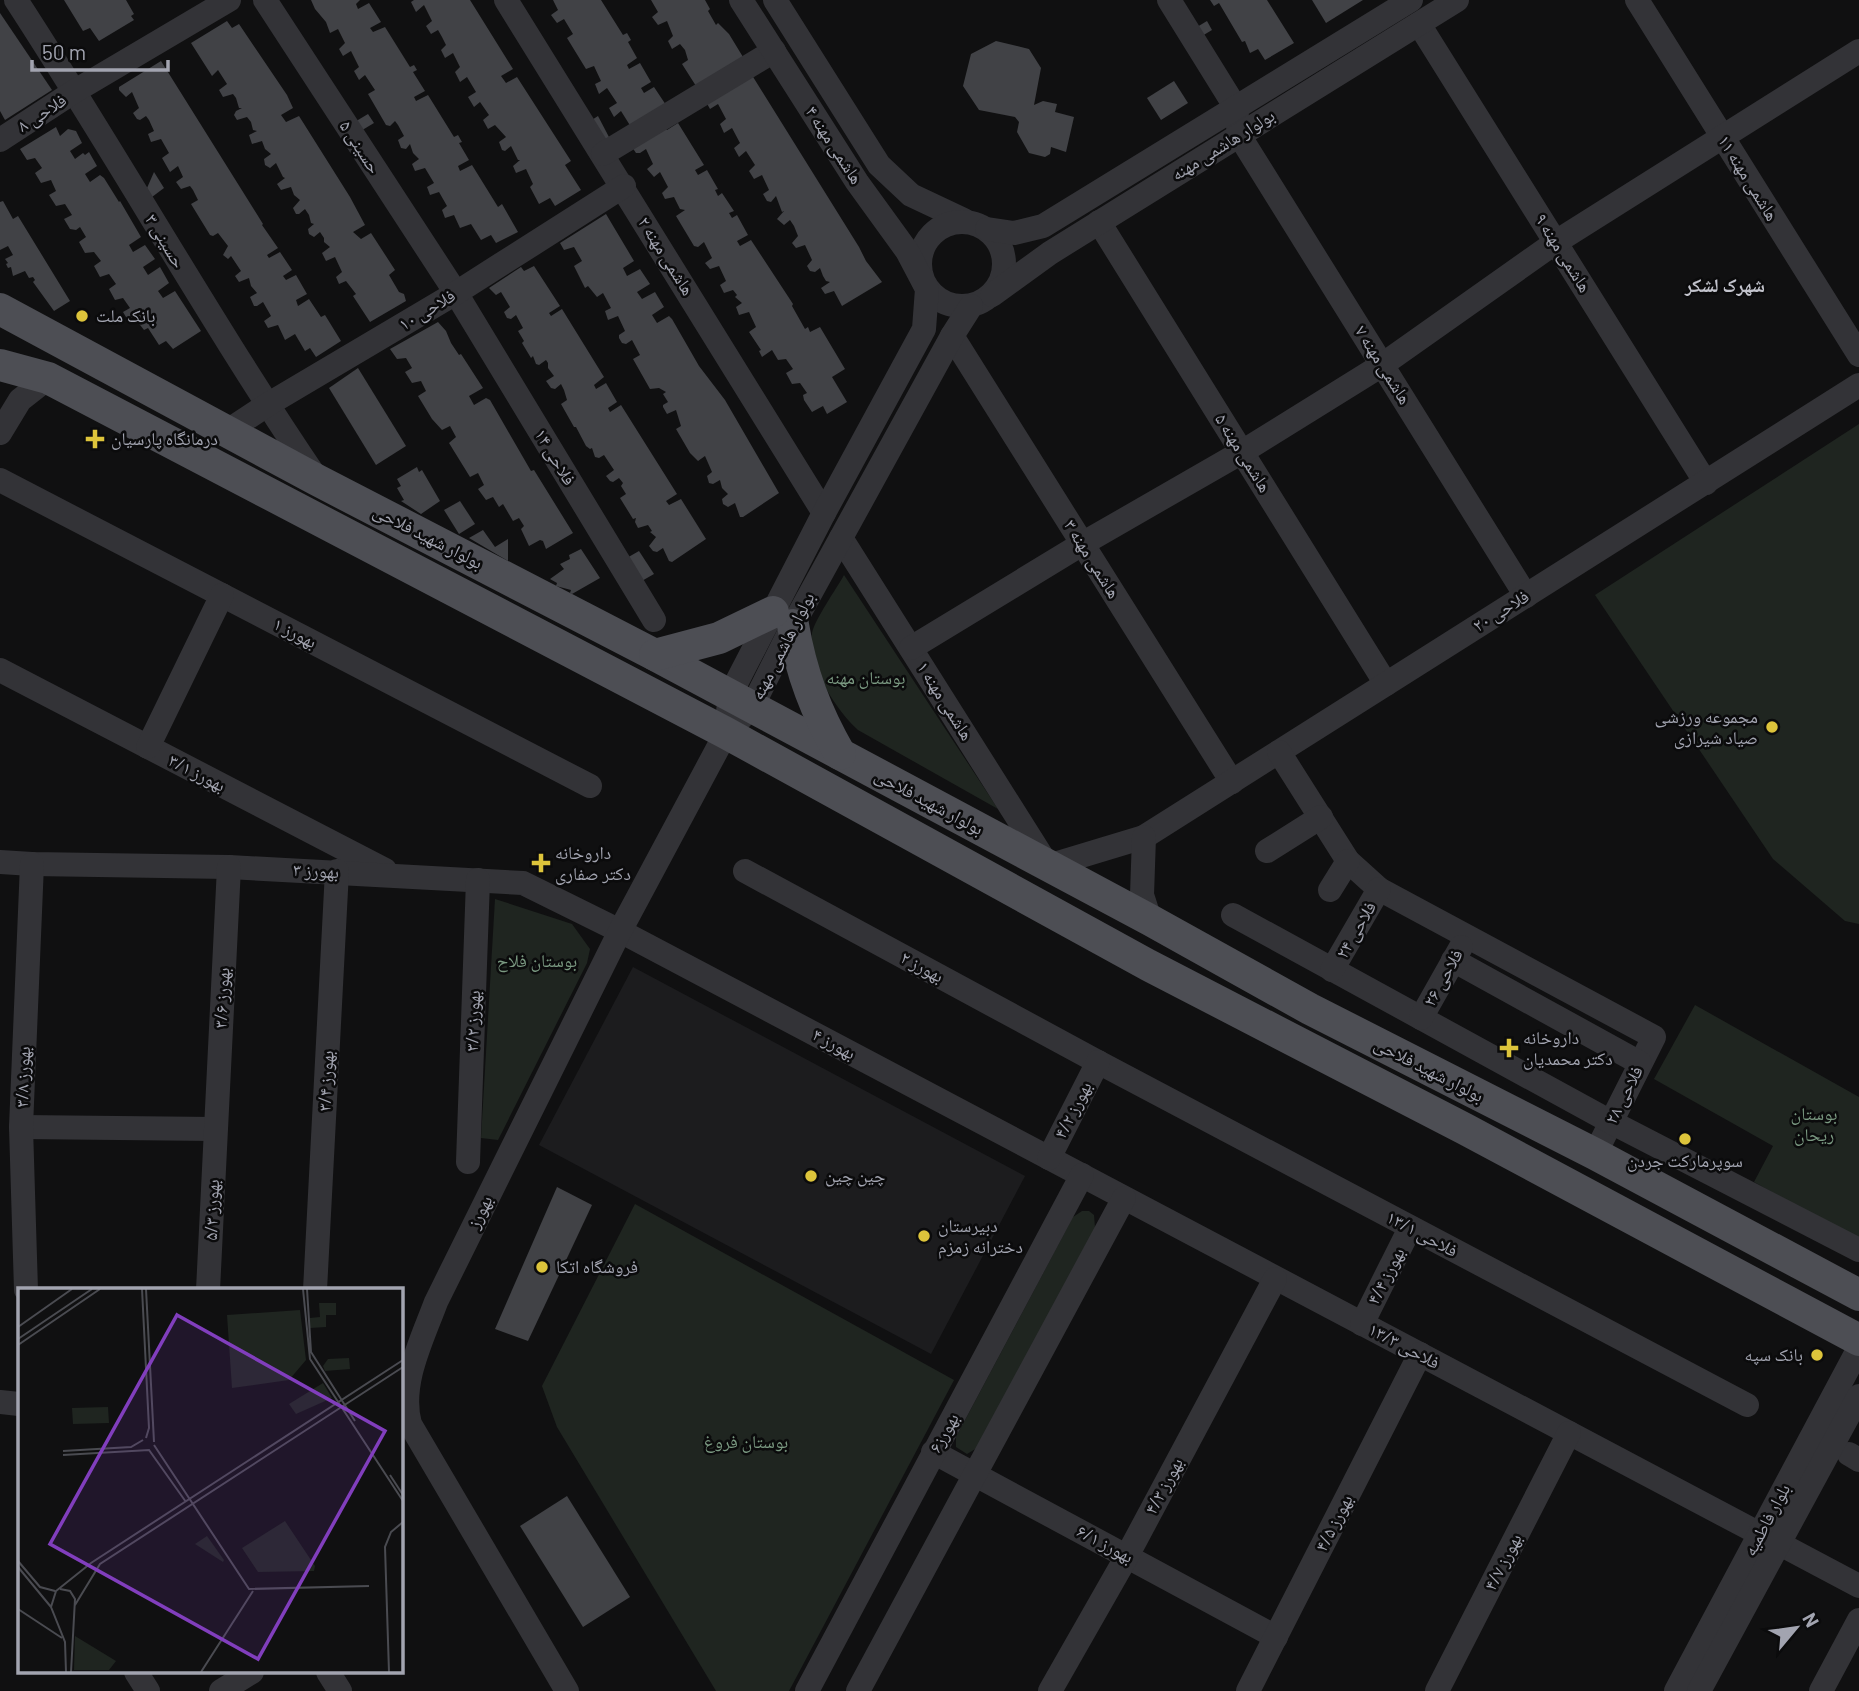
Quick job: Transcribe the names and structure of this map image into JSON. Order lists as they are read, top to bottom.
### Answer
{
  "streets": {
    "main road": ["بولوار شهید فلاحی"],
    "street": [
      "فلاحی ۸",
      "هاشمی مهنه ۴",
      "بولوار هاشمی مهنه",
      "حسینی ۵",
      "هاشمی مهنه ۱۱",
      "حسینی ۳",
      "هاشمی مهنه ۹",
      "هاشمی مهنه ۲",
      "فلاحی ۱۰",
      "هاشمی مهنه ۷",
      "هاشمی مهنه ۵",
      "فلاحی ۱۴",
      "هاشمی مهنه ۳",
      "فلاحی ۲۰",
      "بهورز ۱",
      "هاشمی مهنه ۱",
      "بهورز ۳/۱",
      "بهورز ۳",
      "فلاحی ۲۴",
      "بهورز ۲",
      "فلاحی ۲۶",
      "بهورز ۳/۶",
      "بهورز ۳/۲",
      "بهورز ۴",
      "بهورز ۳/۸",
      "بهورز ۳/۴",
      "فلاحی ۲۸",
      "بهورز ۴/۲",
      "بهورز ۵/۳",
      "بهورز",
      "فلاحی ۱۳/۱",
      "بهورز ۴/۴",
      "فلاحی ۱۳/۳",
      "بهورز۶",
      "بهورز ۴/۳",
      "بلوار فاطمیه",
      "بهورز ۴/۵",
      "بهورز ۶/۱",
      "بهورز ۴/۷"
    ]
  },
  "crossings": [
    ["فلاحی ۸", "حسینی ۳"],
    ["هاشمی مهنه ۴", "بولوار هاشمی مهنه"],
    ["بولوار هاشمی مهنه", "هاشمی مهنه ۹"],
    ["بولوار هاشمی مهنه", "هاشمی مهنه ۲"],
    ["بولوار هاشمی مهنه", "هاشمی مهنه ۷"],
    ["بولوار هاشمی مهنه", "هاشمی مهنه ۵"],
    ["بولوار هاشمی مهنه", "بولوار شهید فلاحی"],
    ["بولوار هاشمی مهنه", "هاشمی مهنه ۳"],
    ["بولوار هاشمی مهنه", "هاشمی مهنه ۱"],
    ["بولوار هاشمی مهنه", "بهورز"],
    ["حسینی ۵", "فلاحی ۱۰"],
    ["حسینی ۵", "فلاحی ۱۴"],
    ["حسینی ۳", "فلاحی ۱۰"],
    ["حسینی ۳", "بولوار شهید فلاحی"],
    ["هاشمی مهنه ۹", "فلاحی ۲۰"],
    ["هاشمی مهنه ۲", "فلاحی ۱۰"],
    ["فلاحی ۱۰", "فلاحی ۱۴"],
    ["فلاحی ۱۰", "بولوار شهید فلاحی"],
    ["هاشمی مهنه ۷", "فلاحی ۲۰"],
    ["هاشمی مهنه ۵", "فلاحی ۲۰"],
    ["بولوار شهید فلاحی", "فلاحی ۲۰"],
    ["بولوار شهید فلاحی", "هاشمی مهنه ۱"],
    ["بولوار شهید فلاحی", "فلاحی ۲۸"],
    ["بولوار شهید فلاحی", "بهورز"],
    ["هاشمی مهنه ۳", "فلاحی ۲۰"],
    ["فلاحی ۲۰", "هاشمی مهنه ۱"],
    ["بهورز ۳/۱", "بهورز ۳"],
    ["بهورز ۳", "بهورز ۳/۶"],
    ["بهورز ۳", "بهورز ۳/۲"],
    ["بهورز ۳", "بهورز ۴"],
    ["بهورز ۳", "بهورز ۳/۸"],
    ["بهورز ۳", "بهورز ۳/۴"],
    ["بهورز ۳", "بهورز"],
    ["بهورز ۲", "بهورز ۴/۲"],
    ["بهورز ۲", "فلاحی ۱۳/۱"],
    ["فلاحی ۲۶", "فلاحی ۲۸"],
    ["بهورز ۳/۶", "بهورز ۵/۳"],
    ["بهورز ۴", "بهورز ۴/۲"],
    ["بهورز ۴", "بهورز"],
    ["بهورز ۴", "فلاحی ۱۳/۳"],
    ["بهورز ۴/۲", "فلاحی ۱۳/۱"],
    ["بهورز ۴/۲", "فلاحی ۱۳/۳"],
    ["فلاحی ۱۳/۱", "بهورز ۴/۴"],
    ["بهورز ۴/۴", "فلاحی ۱۳/۳"],
    ["فلاحی ۱۳/۳", "بهورز۶"],
    ["فلاحی ۱۳/۳", "بهورز ۴/۳"],
    ["فلاحی ۱۳/۳", "بلوار فاطمیه"],
    ["فلاحی ۱۳/۳", "بهورز ۴/۵"],
    ["فلاحی ۱۳/۳", "بهورز ۴/۷"],
    ["بهورز۶", "بهورز ۶/۱"],
    ["بهورز ۴/۳", "بهورز ۶/۱"],
    ["بهورز ۴/۵", "بهورز ۶/۱"]
  ],
  "districts": ["شهرک لشکر"],
  "parks": [
    "بوستان مهنه",
    "بوستان فلاح",
    "بوستان ریحان",
    "بوستان فروغ"
  ],
  "places": {
    "other": [
      "بانک ملت",
      "مجموعه ورزشی صیاد شیرازی",
      "سوپرمارکت جردن",
      "چین چین",
      "دبیرستان دخترانه زمزم",
      "فروشگاه اتکا",
      "بانک سپه"
    ],
    "health": ["درمانگاه پارسیان", "داروخانه دکتر صفاری", "داروخانه دکتر محمدیان"]
  },
  "scale_bar": "50 m",
  "north": "top right"
}
